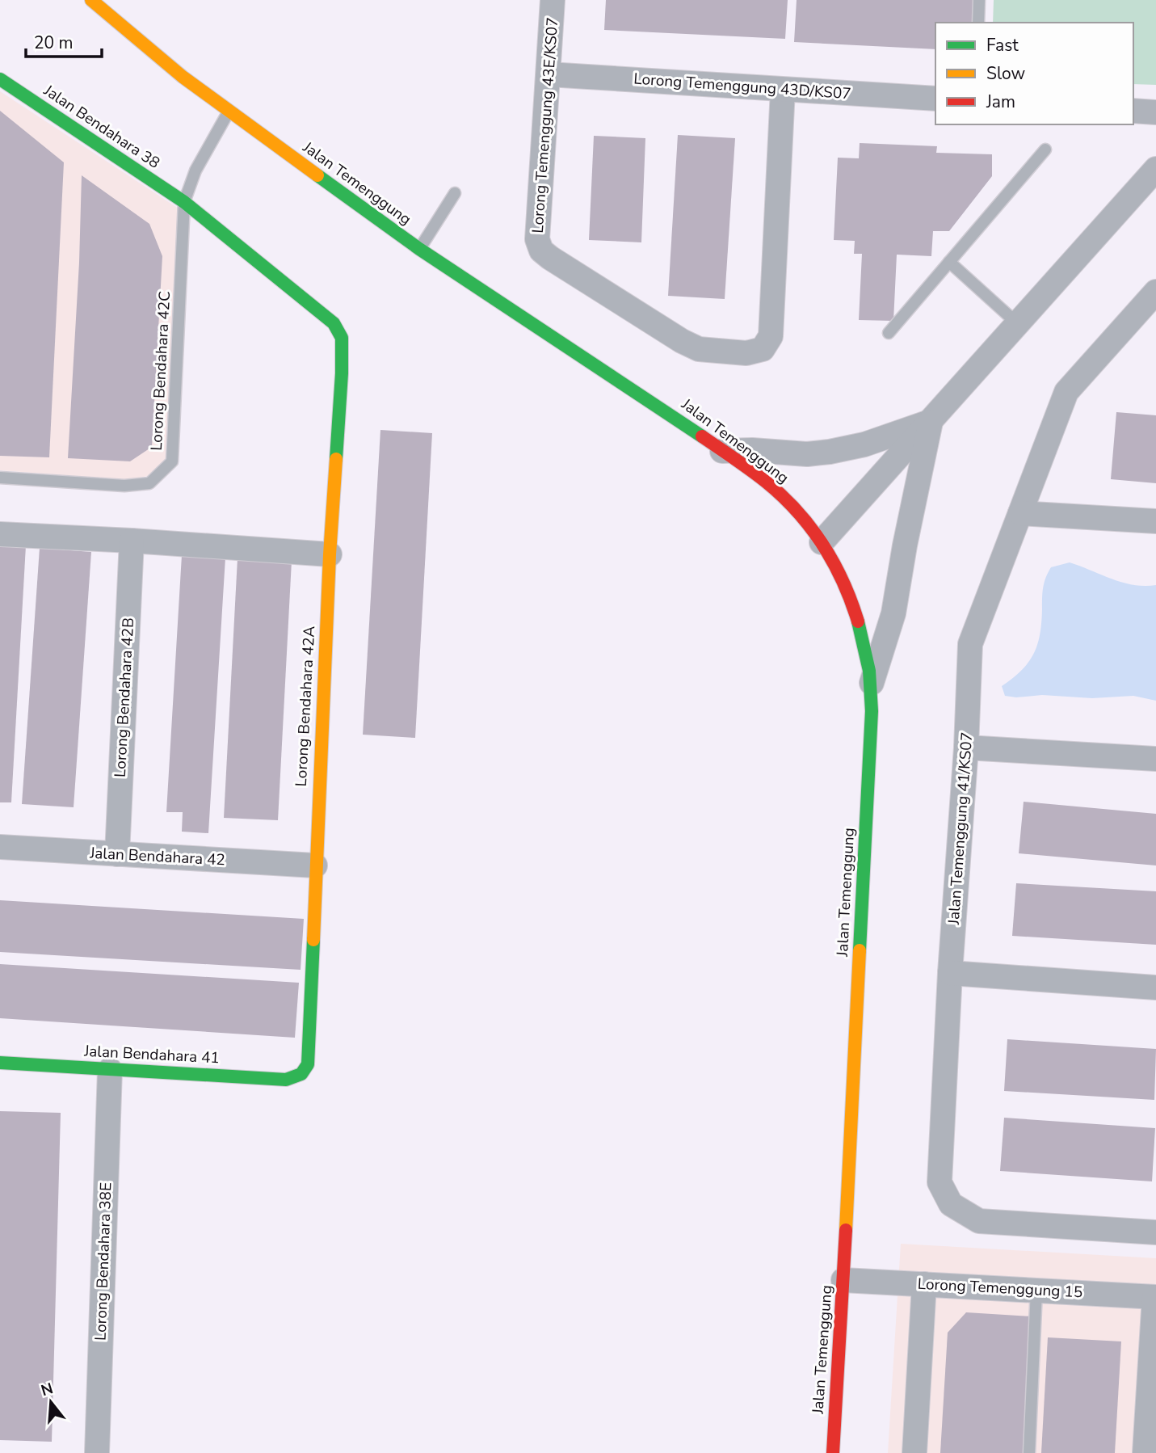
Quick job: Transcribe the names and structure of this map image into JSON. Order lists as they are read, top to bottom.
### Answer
{
  "streets": {
    "street": [
      "Lorong Temenggung 43D/KS07",
      "Lorong Temenggung 43E/KS07",
      "Jalan Bendahara 38",
      "Jalan Temenggung",
      "Lorong Bendahara 42B",
      "Lorong Bendahara 42A",
      "Jalan Temenggung 41/KS07",
      "Jalan Bendahara 42",
      "Jalan Bendahara 41",
      "Lorong Bendahara 38E",
      "Lorong Temenggung 15"
    ],
    "lane": ["Lorong Bendahara 42C"]
  },
  "crossings": [
    ["Lorong Temenggung 43D/KS07", "Lorong Temenggung 43E/KS07"],
    ["Jalan Bendahara 38", "Lorong Bendahara 42C"],
    ["Jalan Bendahara 38", "Lorong Bendahara 42A"],
    ["Jalan Temenggung", "Lorong Bendahara 42C"],
    ["Jalan Temenggung", "Lorong Temenggung 15"],
    ["Lorong Bendahara 42B", "Jalan Bendahara 42"],
    ["Lorong Bendahara 42A", "Jalan Bendahara 42"],
    ["Lorong Bendahara 42A", "Jalan Bendahara 41"],
    ["Jalan Bendahara 41", "Lorong Bendahara 38E"]
  ],
  "legend": ["Fast", "Slow", "Jam"],
  "scale_bar": "20 m",
  "north": "top"
}
